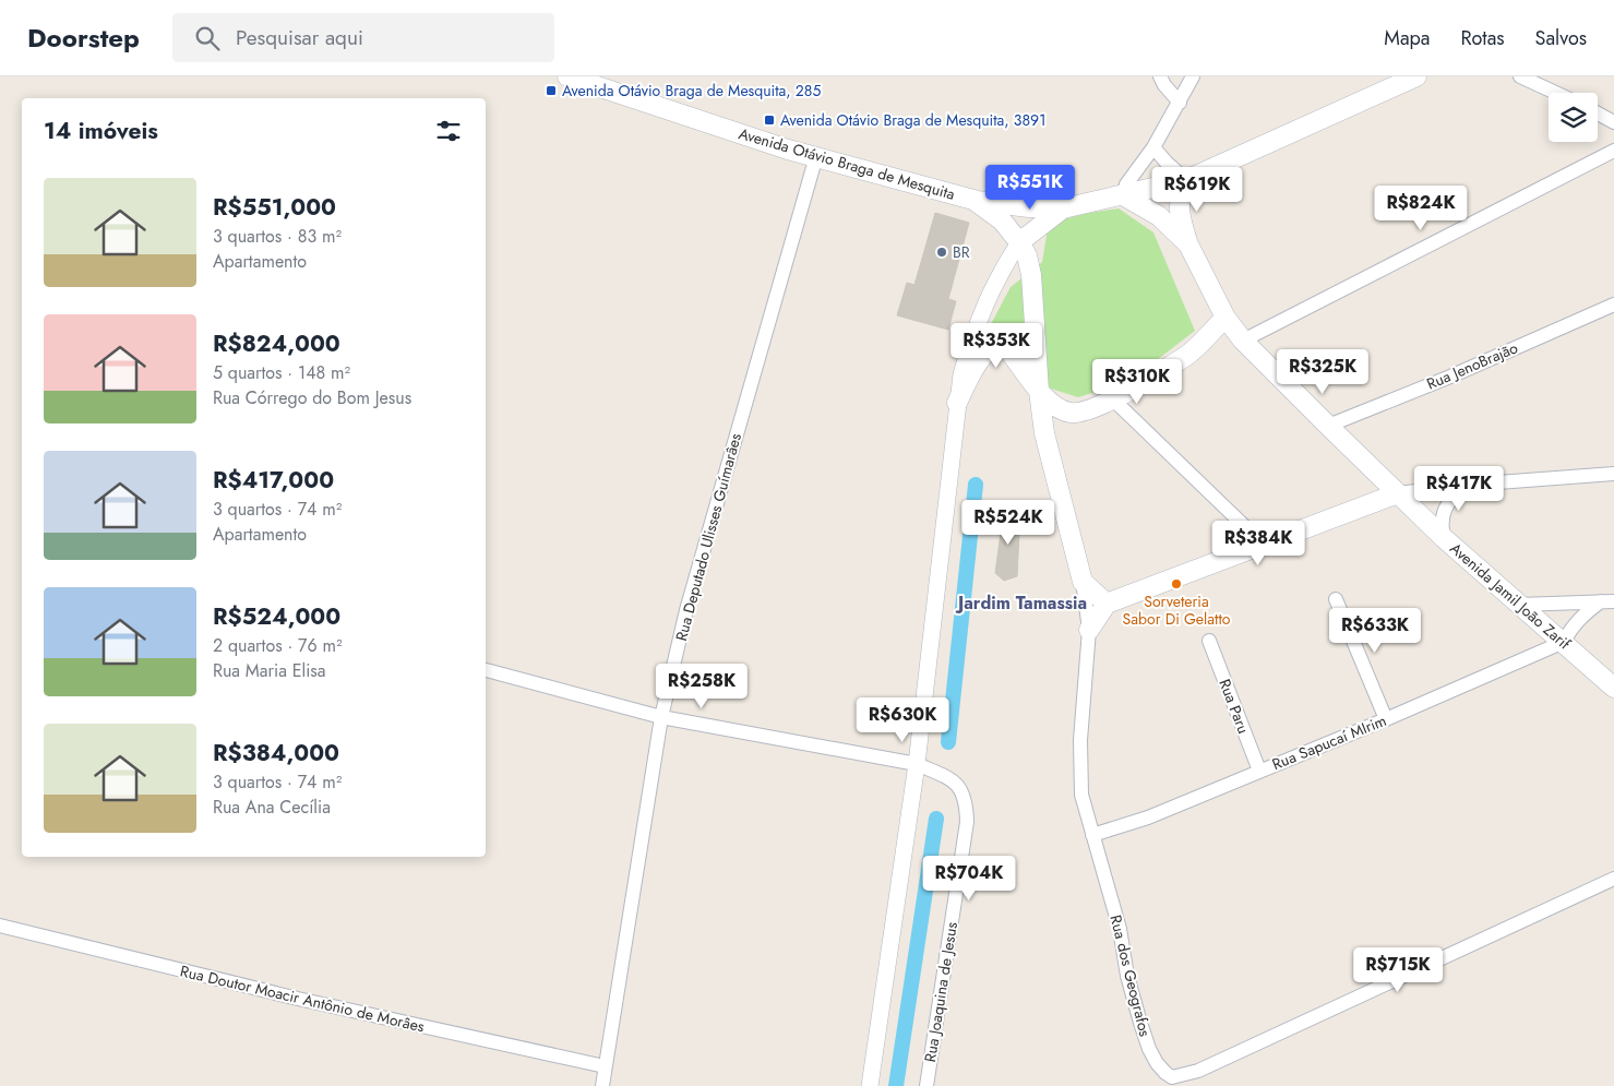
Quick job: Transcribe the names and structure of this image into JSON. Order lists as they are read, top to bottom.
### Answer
{
  "streets": {
    "main road": ["Avenida Otávio Braga de Mesquita", "Avenida Jamil João Zarif"],
    "street": [
      "Rua JenoBrajão",
      "Rua Deputado Ulisses Guímarâes",
      "Rua Paru",
      "Rua Sapucaí MIrim",
      "Rua dos Geografos",
      "Rua Joaquina de Jesus",
      "Rua Doutor Moacir Antônio de Morâes"
    ]
  },
  "crossings": [
    ["Avenida Otávio Braga de Mesquita", "Rua Deputado Ulisses Guímarâes"],
    ["Avenida Otávio Braga de Mesquita", "Rua dos Geografos"],
    ["Rua JenoBrajão", "Avenida Jamil João Zarif"],
    ["Rua Deputado Ulisses Guímarâes", "Rua Joaquina de Jesus"],
    ["Rua Deputado Ulisses Guímarâes", "Rua Doutor Moacir Antônio de Morâes"],
    ["Avenida Jamil João Zarif", "Rua Sapucaí MIrim"],
    ["Rua Paru", "Rua Sapucaí MIrim"],
    ["Rua Sapucaí MIrim", "Rua dos Geografos"]
  ],
  "districts": ["Jardim Tamassia"],
  "places": {
    "transit": ["Avenida Otávio Braga de Mesquita, 285", "Avenida Otávio Braga de Mesquita, 3891"],
    "other": ["BR", "Sorveteria Sabor Di Gelatto"]
  },
  "page": {
    "header": "Doorstep",
    "search": "Pesquisar aqui",
    "nav": ["Mapa", "Rotas", "Salvos"],
    "heading": "14 imóveis",
    "list": [
      {
        "name": "R$551,000",
        "note": "3 quartos · 83 m² · Apartamento"
      },
      {
        "name": "R$824,000",
        "note": "5 quartos · 148 m² · Rua Córrego do Bom Jesus"
      },
      {
        "name": "R$417,000",
        "note": "3 quartos · 74 m² · Apartamento"
      },
      {
        "name": "R$524,000",
        "note": "2 quartos · 76 m² · Rua Maria Elisa"
      },
      {
        "name": "R$384,000",
        "note": "3 quartos · 74 m² · Rua Ana Cecília"
      }
    ],
    "price": [
      "R$551K",
      "R$619K",
      "R$824K",
      "R$353K",
      "R$325K",
      "R$310K",
      "R$417K",
      "R$524K",
      "R$384K",
      "R$633K",
      "R$258K",
      "R$630K",
      "R$704K",
      "R$715K"
    ]
  }
}
